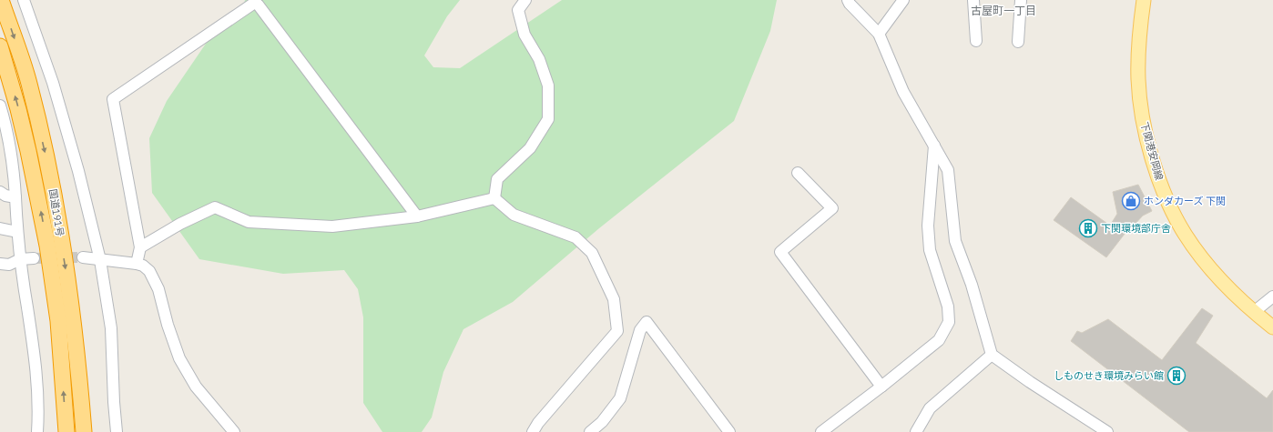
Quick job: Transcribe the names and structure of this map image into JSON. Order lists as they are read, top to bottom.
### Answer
{
  "streets": {
    "highway": ["国道191号"],
    "main road": ["下関港安岡線"]
  },
  "districts": ["古屋町一丁目"],
  "places": {
    "shop": ["ホンダカーズ 下関"],
    "building": ["下関環境部庁舎", "しものせき環境みらい館"]
  }
}
